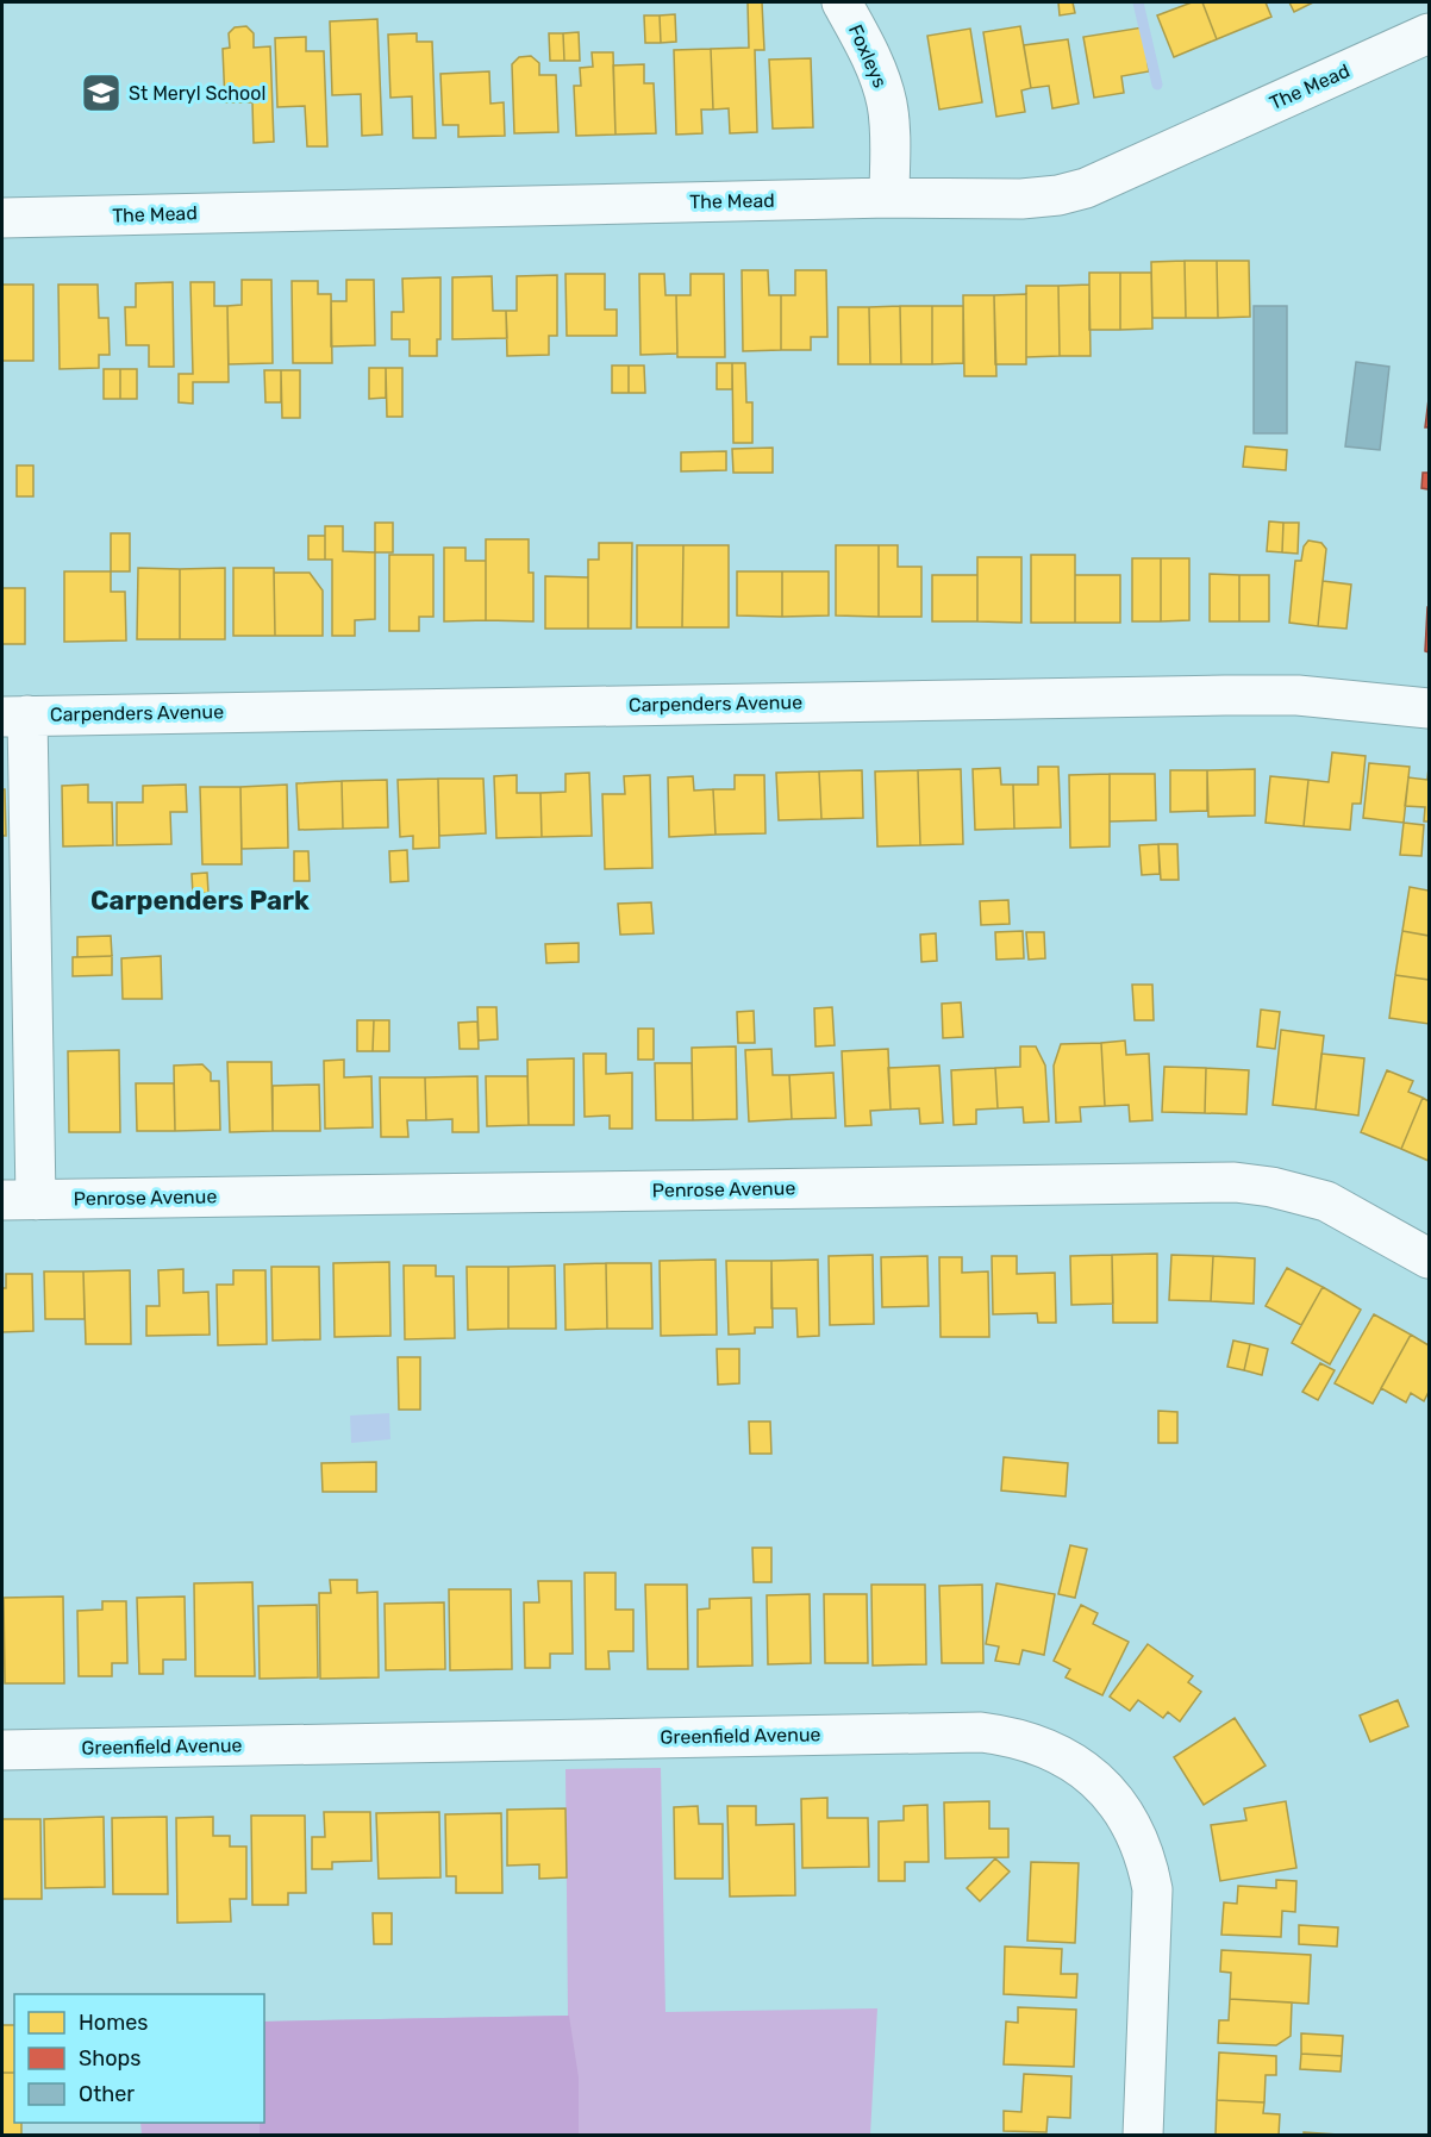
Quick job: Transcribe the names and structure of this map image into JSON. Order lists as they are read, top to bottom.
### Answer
{
  "streets": {
    "street": [
      "Foxleys",
      "The Mead",
      "Carpenders Avenue",
      "Penrose Avenue",
      "Greenfield Avenue"
    ]
  },
  "crossings": [
    ["Foxleys", "The Mead"]
  ],
  "districts": ["Carpenders Park"],
  "places": {
    "school or university": ["St Meryl School"]
  },
  "legend": ["Homes", "Shops", "Other"]
}
